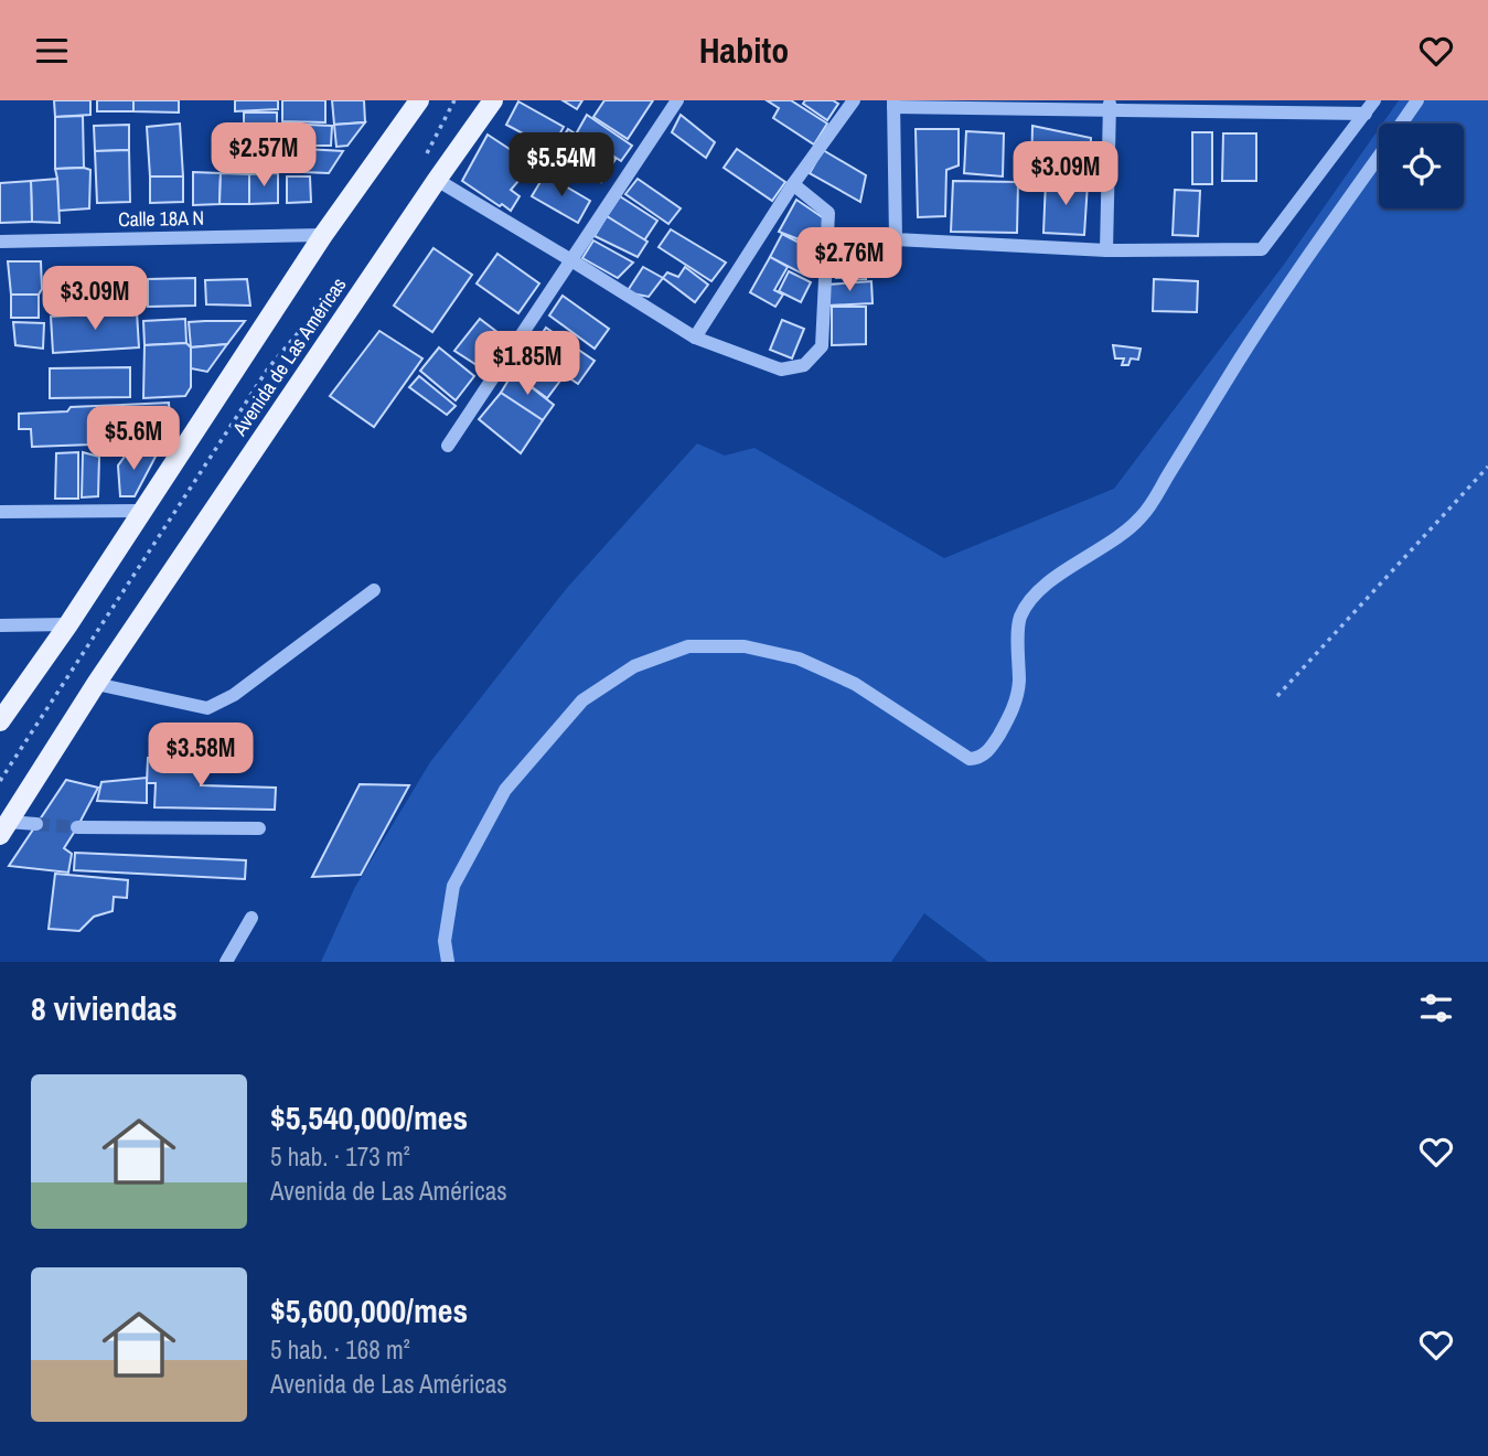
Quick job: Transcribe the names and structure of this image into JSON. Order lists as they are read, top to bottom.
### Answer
{
  "streets": {
    "main road": ["Avenida de Las Américas"],
    "street": ["Calle 18A N"]
  },
  "crossings": [
    ["Calle 18A N", "Avenida de Las Américas"]
  ],
  "page": {
    "header": "Habito",
    "price": [
      "$2.57M",
      "$5.54M",
      "$3.09M",
      "$2.76M",
      "$3.09M",
      "$1.85M",
      "$5.6M",
      "$3.58M"
    ],
    "heading": "8 viviendas",
    "list": [
      {
        "name": "$5,540,000/mes",
        "note": "5 hab. · 173 m² · Avenida de Las Américas"
      },
      {
        "name": "$5,600,000/mes",
        "note": "5 hab. · 168 m² · Avenida de Las Américas"
      }
    ]
  }
}
